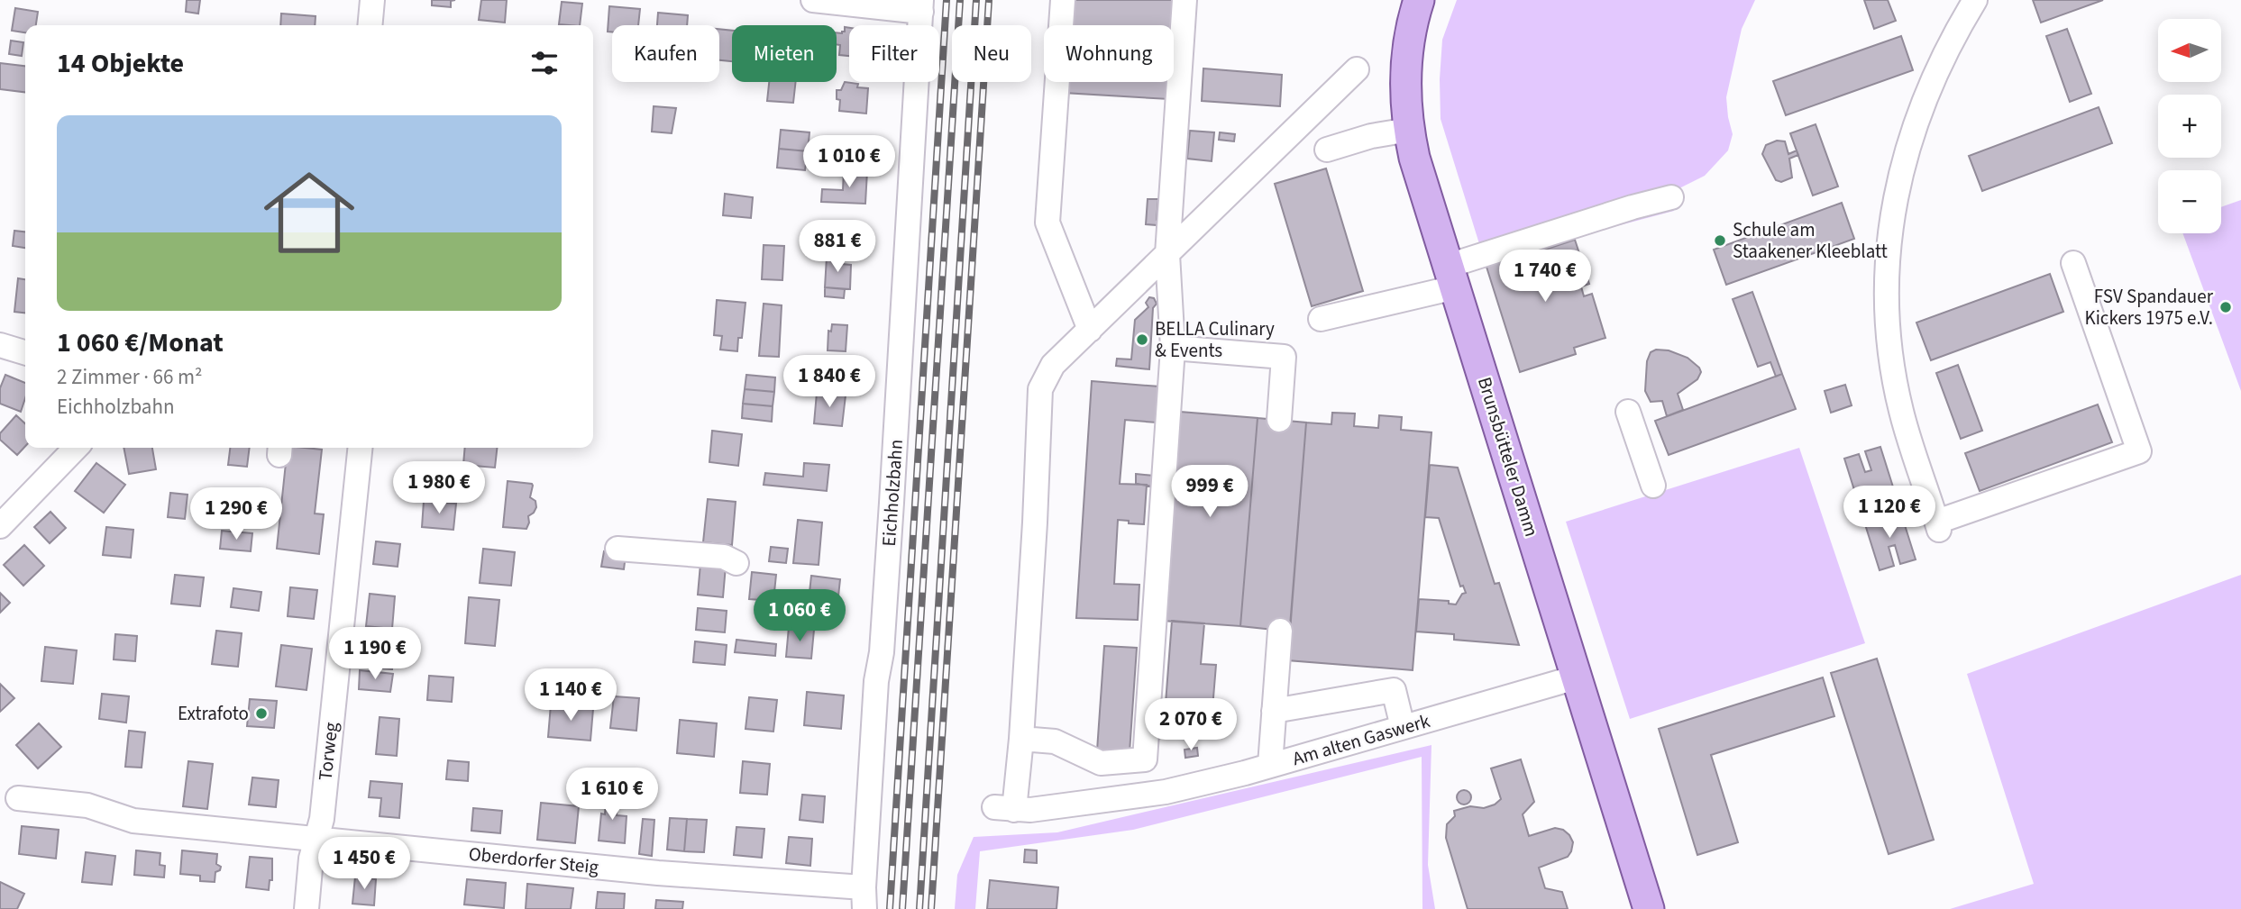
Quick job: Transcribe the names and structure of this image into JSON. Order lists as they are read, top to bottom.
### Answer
{
  "streets": {
    "main road": ["Brunsbütteler Damm"],
    "street": [
      "Eichholzbahn",
      "Am alten Gaswerk",
      "Torweg",
      "Oberdorfer Steig"
    ]
  },
  "crossings": [
    ["Brunsbütteler Damm", "Am alten Gaswerk"],
    ["Eichholzbahn", "Oberdorfer Steig"],
    ["Torweg", "Oberdorfer Steig"]
  ],
  "places": [
    "Schule am Staakener Kleeblatt",
    "FSV Spandauer Kickers 1975 e.V.",
    "BELLA Culinary & Events",
    "Extrafoto"
  ],
  "north": "left",
  "page": {
    "map_buttons": ["+", "−"],
    "chip": [
      "Kaufen",
      "Mieten",
      "Filter",
      "Neu",
      "Wohnung"
    ],
    "heading": "14 Objekte",
    "list": [
      {
        "name": "1 060 €/Monat",
        "note": "2 Zimmer · 66 m² · Eichholzbahn"
      }
    ],
    "price": [
      "1 010 €",
      "881 €",
      "1 740 €",
      "1 840 €",
      "1 980 €",
      "999 €",
      "1 120 €",
      "1 290 €",
      "1 060 €",
      "1 190 €",
      "1 140 €",
      "2 070 €",
      "1 610 €",
      "1 450 €"
    ]
  }
}
